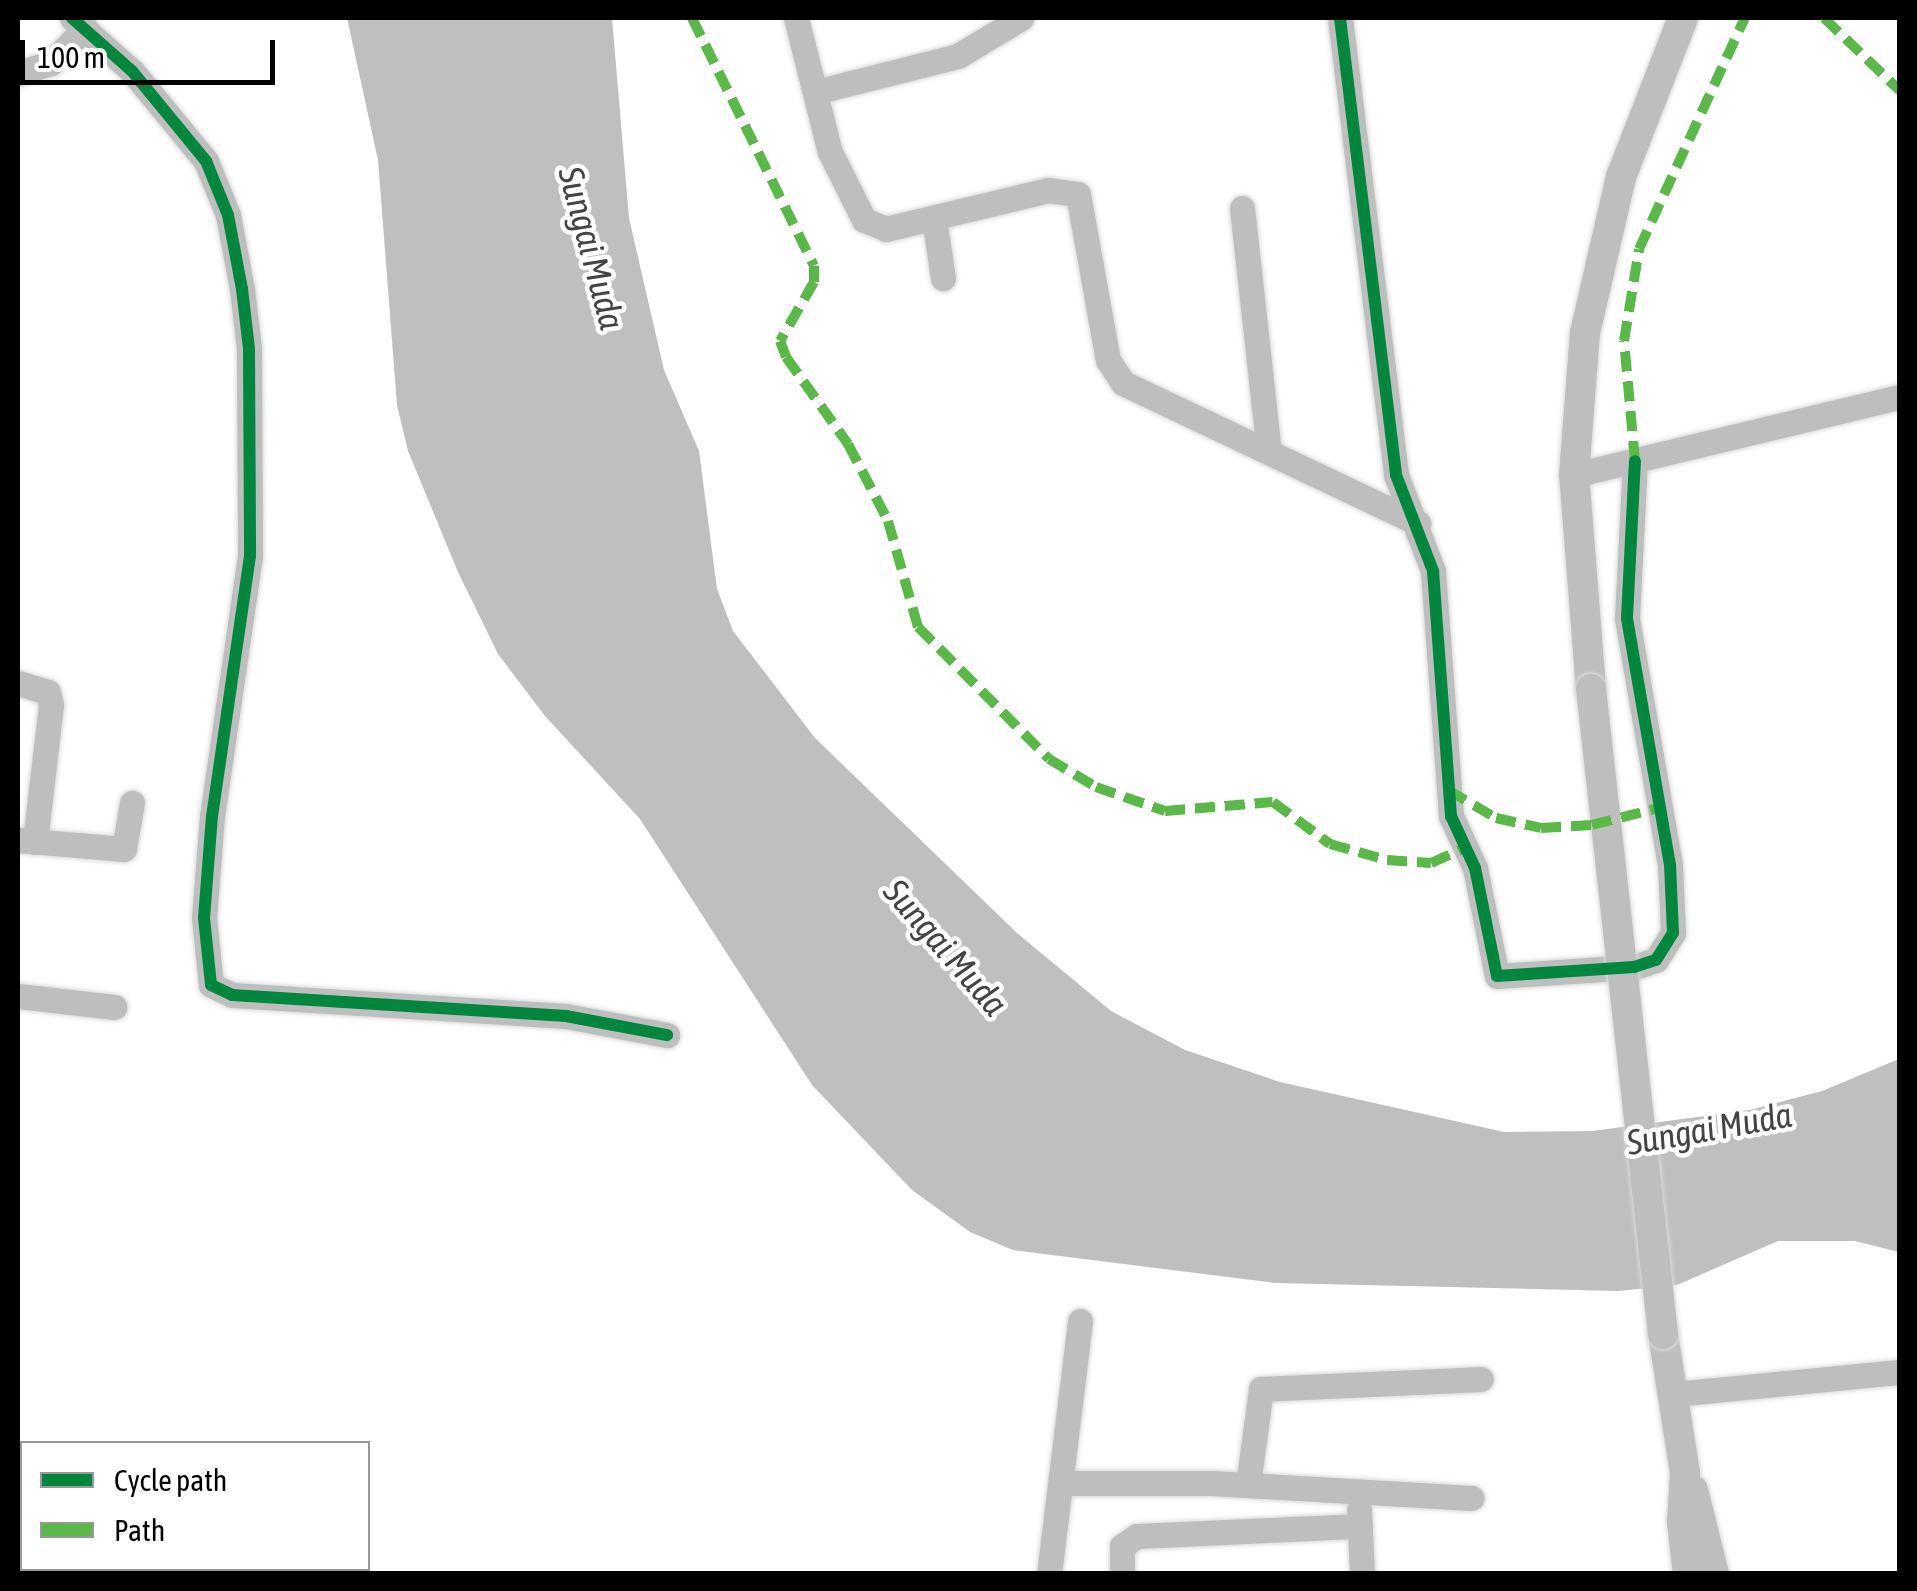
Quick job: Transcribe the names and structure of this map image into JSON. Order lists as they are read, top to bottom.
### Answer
{
  "water": ["Sungai Muda"],
  "legend": ["Cycle path", "Path"],
  "scale_bar": "100 m"
}
